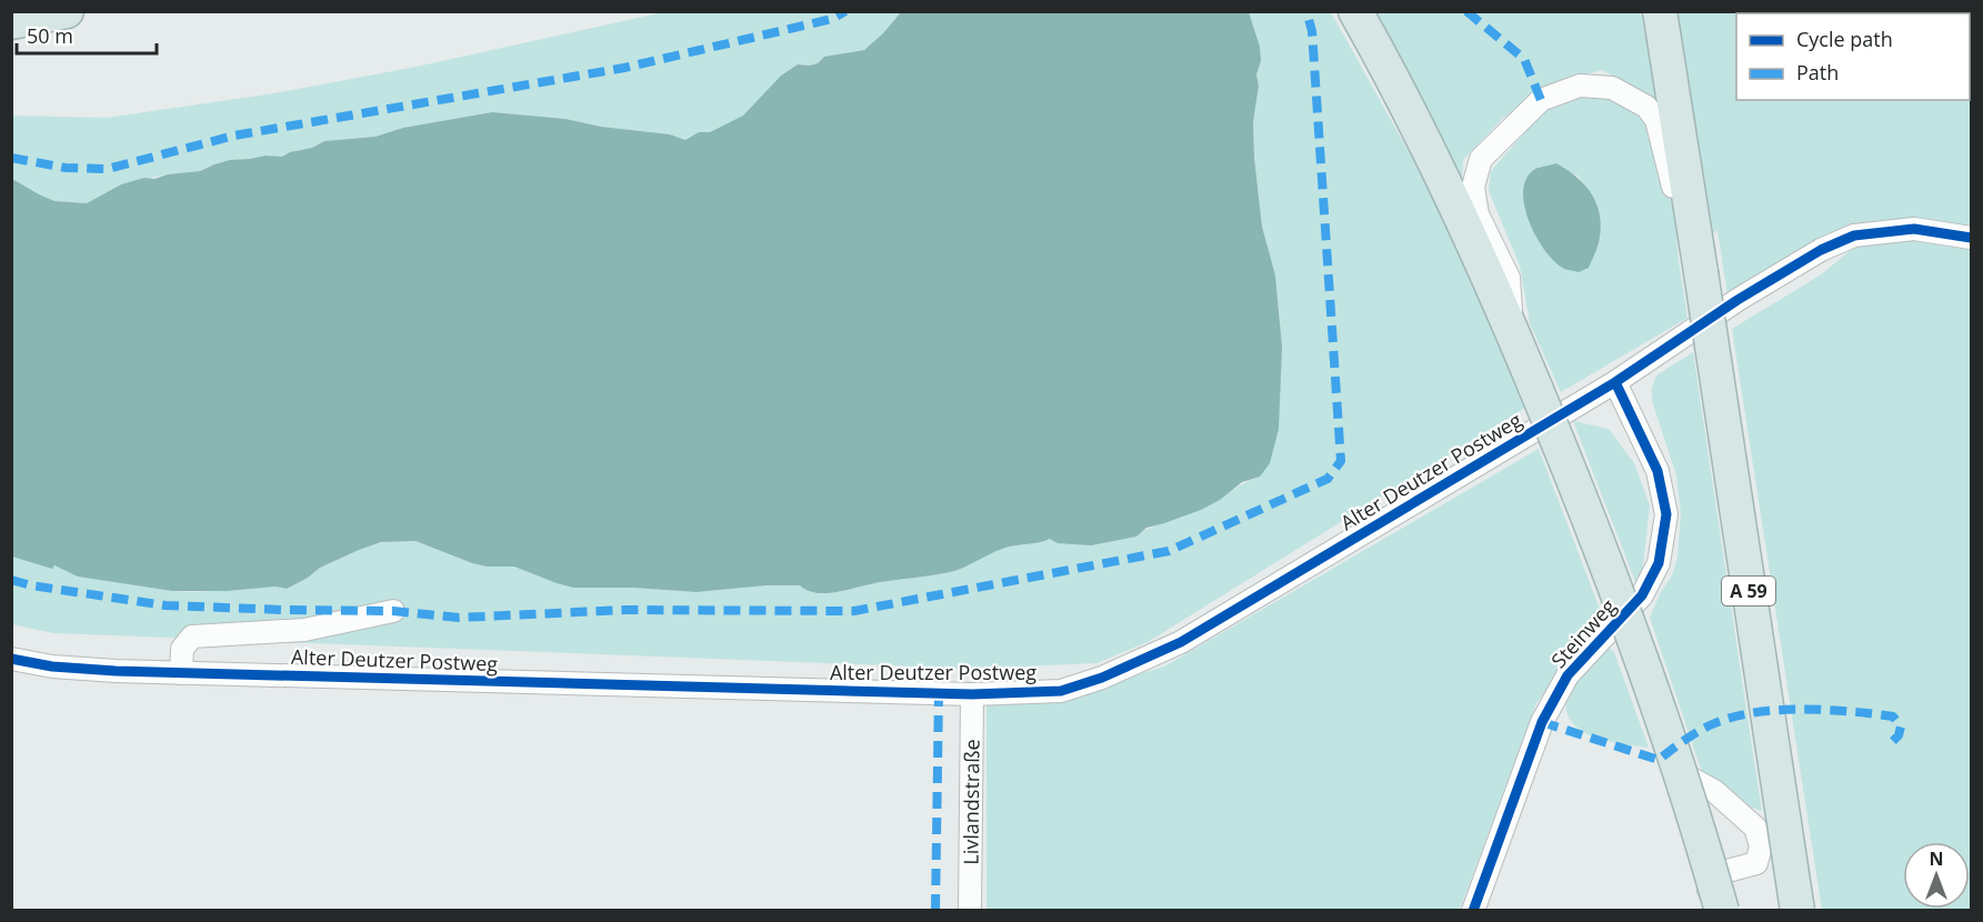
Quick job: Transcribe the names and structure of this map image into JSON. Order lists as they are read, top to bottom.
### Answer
{
  "streets": {
    "highway": ["A 59"],
    "street": ["Alter Deutzer Postweg", "Steinweg", "Livlandstraße"]
  },
  "crossings": [
    ["Alter Deutzer Postweg", "Steinweg"],
    ["Alter Deutzer Postweg", "Livlandstraße"]
  ],
  "legend": ["Cycle path", "Path"],
  "scale_bar": "50 m",
  "north": "top"
}
